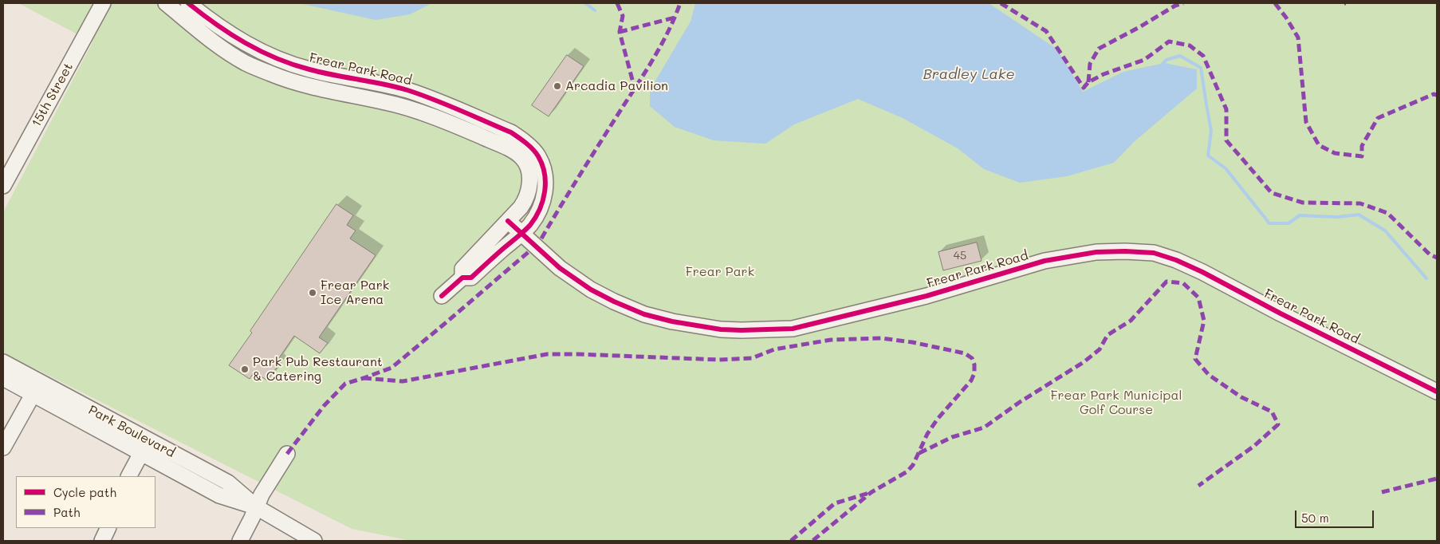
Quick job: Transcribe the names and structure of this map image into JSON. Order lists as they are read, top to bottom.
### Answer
{
  "streets": {
    "street": ["Frear Park Road", "15th Street", "Park Boulevard"]
  },
  "water": ["Bradley Lake"],
  "parks": ["Frear Park", "Frear Park Municipal Golf Course"],
  "places": ["Arcadia Pavilion", "Frear Park Ice Arena", "Park Pub Restaurant & Catering"],
  "house_numbers": ["45"],
  "legend": ["Cycle path", "Path"],
  "scale_bar": "50 m"
}
